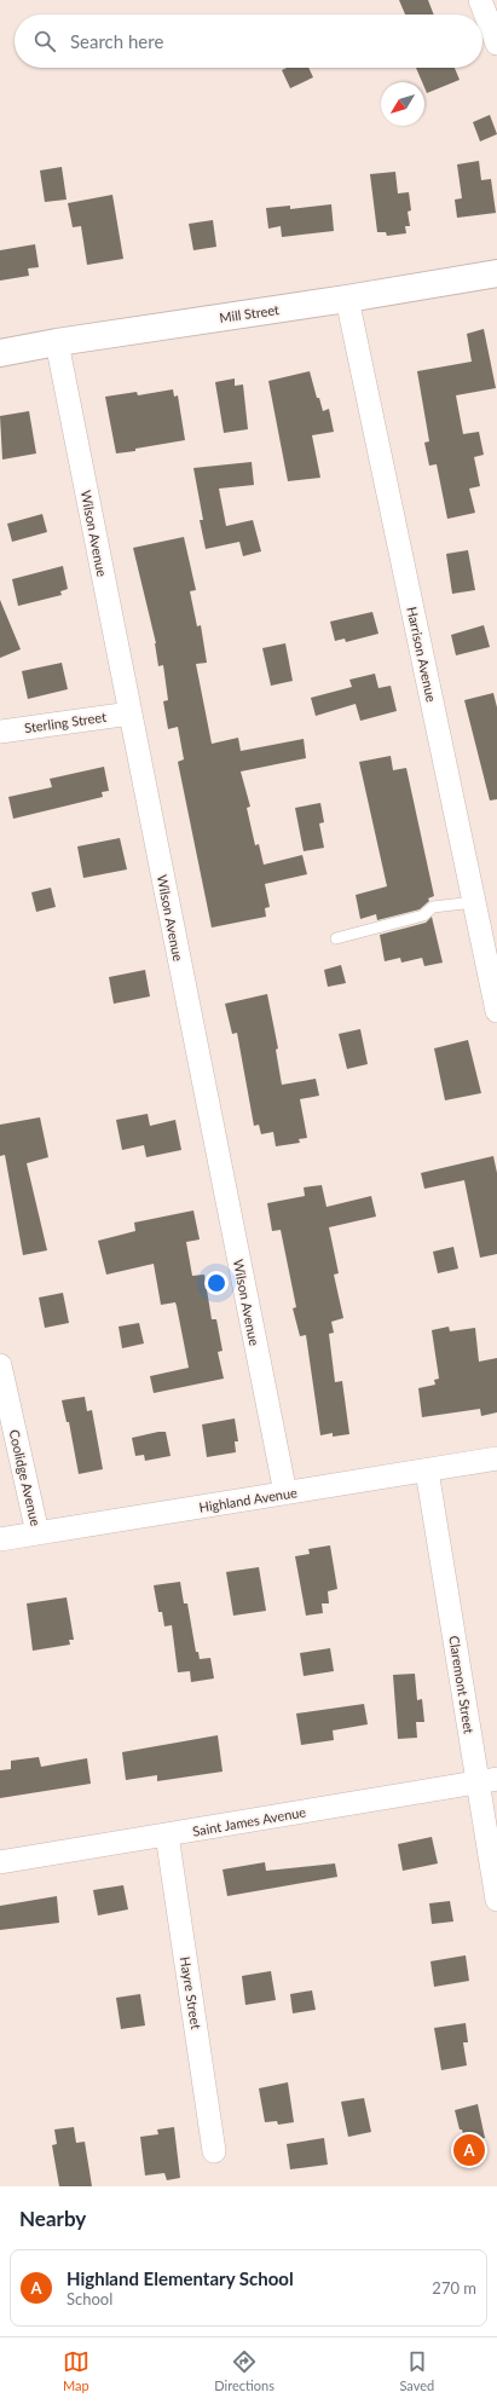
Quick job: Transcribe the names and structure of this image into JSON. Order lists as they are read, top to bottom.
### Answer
{
  "streets": {
    "street": [
      "Mill Street",
      "Wilson Avenue",
      "Harrison Avenue",
      "Sterling Street",
      "Coolidge Avenue",
      "Highland Avenue",
      "Claremont Street",
      "Saint James Avenue",
      "Hayre Street"
    ]
  },
  "crossings": [
    ["Mill Street", "Wilson Avenue"],
    ["Mill Street", "Harrison Avenue"],
    ["Wilson Avenue", "Sterling Street"],
    ["Wilson Avenue", "Highland Avenue"],
    ["Coolidge Avenue", "Highland Avenue"],
    ["Highland Avenue", "Claremont Street"],
    ["Claremont Street", "Saint James Avenue"],
    ["Saint James Avenue", "Hayre Street"]
  ],
  "north": "bottom left",
  "page": {
    "search": "Search here",
    "pins": "A",
    "heading": "Nearby",
    "list": [
      {
        "mark": "A",
        "name": "Highland Elementary School",
        "note": "School",
        "value": "270 m"
      }
    ],
    "nav": ["Map", "Directions", "Saved"]
  }
}
